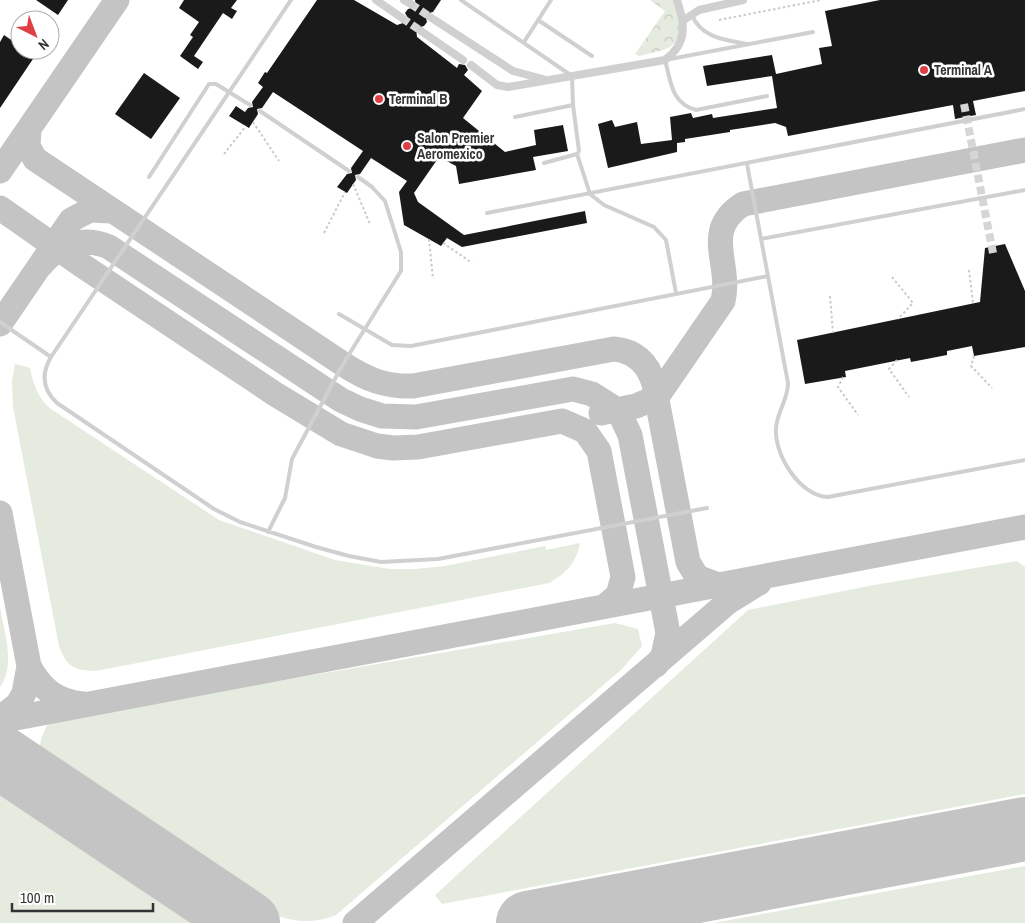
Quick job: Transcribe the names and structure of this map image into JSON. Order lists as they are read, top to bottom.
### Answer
{
  "places": ["Terminal A", "Terminal B", "Salon Premier Aeromexico"],
  "scale_bar": "100 m",
  "north": "bottom right"
}
